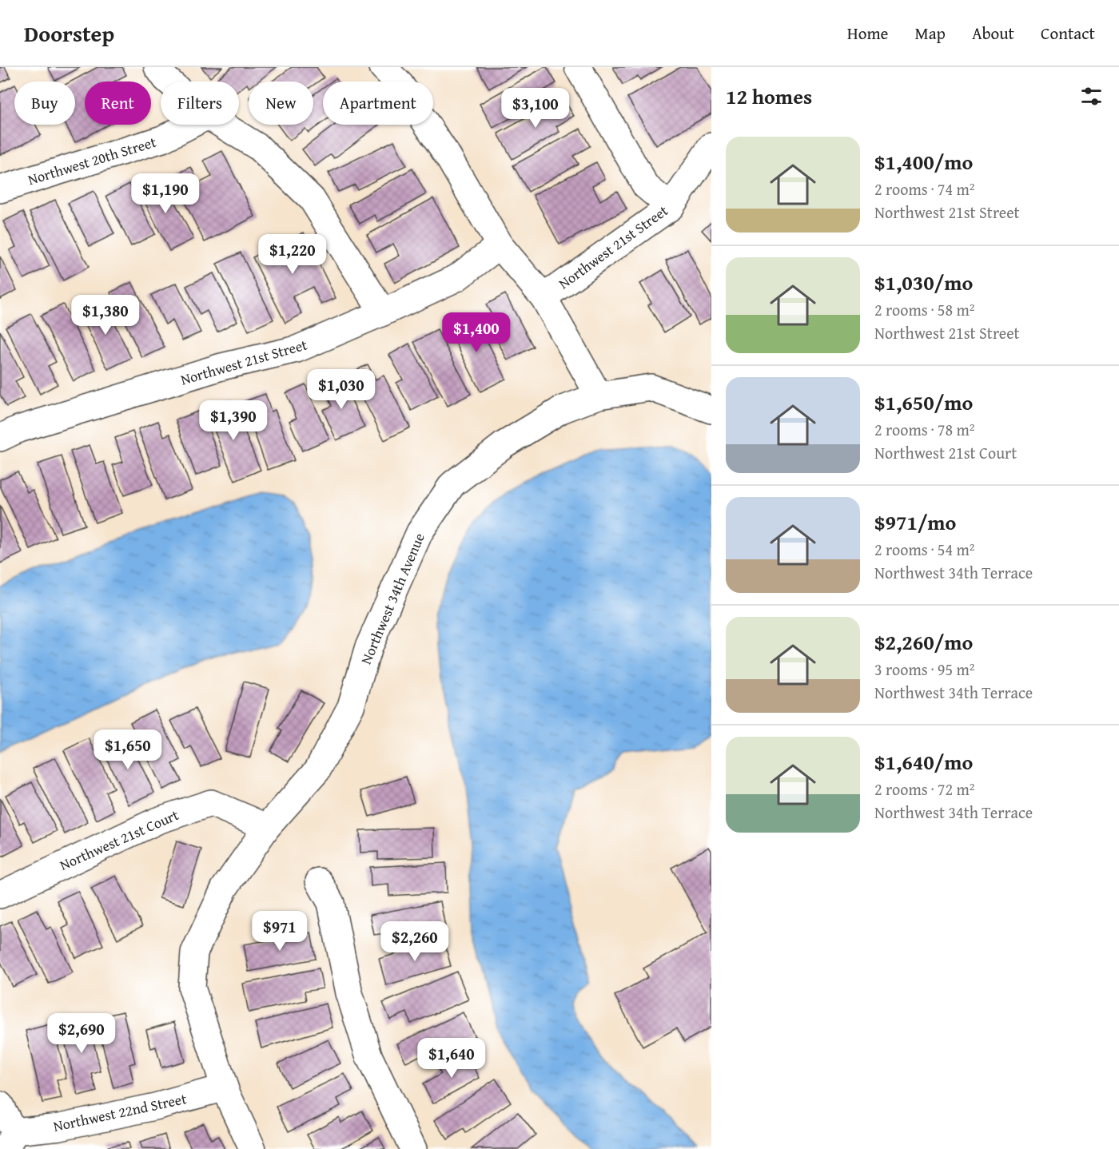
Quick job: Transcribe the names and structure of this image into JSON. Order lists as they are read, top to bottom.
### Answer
{
  "streets": {
    "street": [
      "Northwest 20th Street",
      "Northwest 21st Street",
      "Northwest 34th Avenue",
      "Northwest 21st Court",
      "Northwest 22nd Street"
    ]
  },
  "crossings": [
    ["Northwest 34th Avenue", "Northwest 21st Court"],
    ["Northwest 34th Avenue", "Northwest 22nd Street"]
  ],
  "page": {
    "header": "Doorstep",
    "nav": [
      "Home",
      "Map",
      "About",
      "Contact"
    ],
    "heading": "12 homes",
    "chip": [
      "Buy",
      "Rent",
      "Filters",
      "New",
      "Apartment"
    ],
    "price": [
      "$3,100",
      "$1,190",
      "$1,220",
      "$1,380",
      "$1,400",
      "$1,030",
      "$1,390",
      "$1,650",
      "$971",
      "$2,260",
      "$2,690",
      "$1,640"
    ],
    "list": [
      {
        "name": "$1,400/mo",
        "note": "2 rooms · 74 m² · Northwest 21st Street"
      },
      {
        "name": "$1,030/mo",
        "note": "2 rooms · 58 m² · Northwest 21st Street"
      },
      {
        "name": "$1,650/mo",
        "note": "2 rooms · 78 m² · Northwest 21st Court"
      },
      {
        "name": "$971/mo",
        "note": "2 rooms · 54 m² · Northwest 34th Terrace"
      },
      {
        "name": "$2,260/mo",
        "note": "3 rooms · 95 m² · Northwest 34th Terrace"
      },
      {
        "name": "$1,640/mo",
        "note": "2 rooms · 72 m² · Northwest 34th Terrace"
      }
    ]
  }
}
